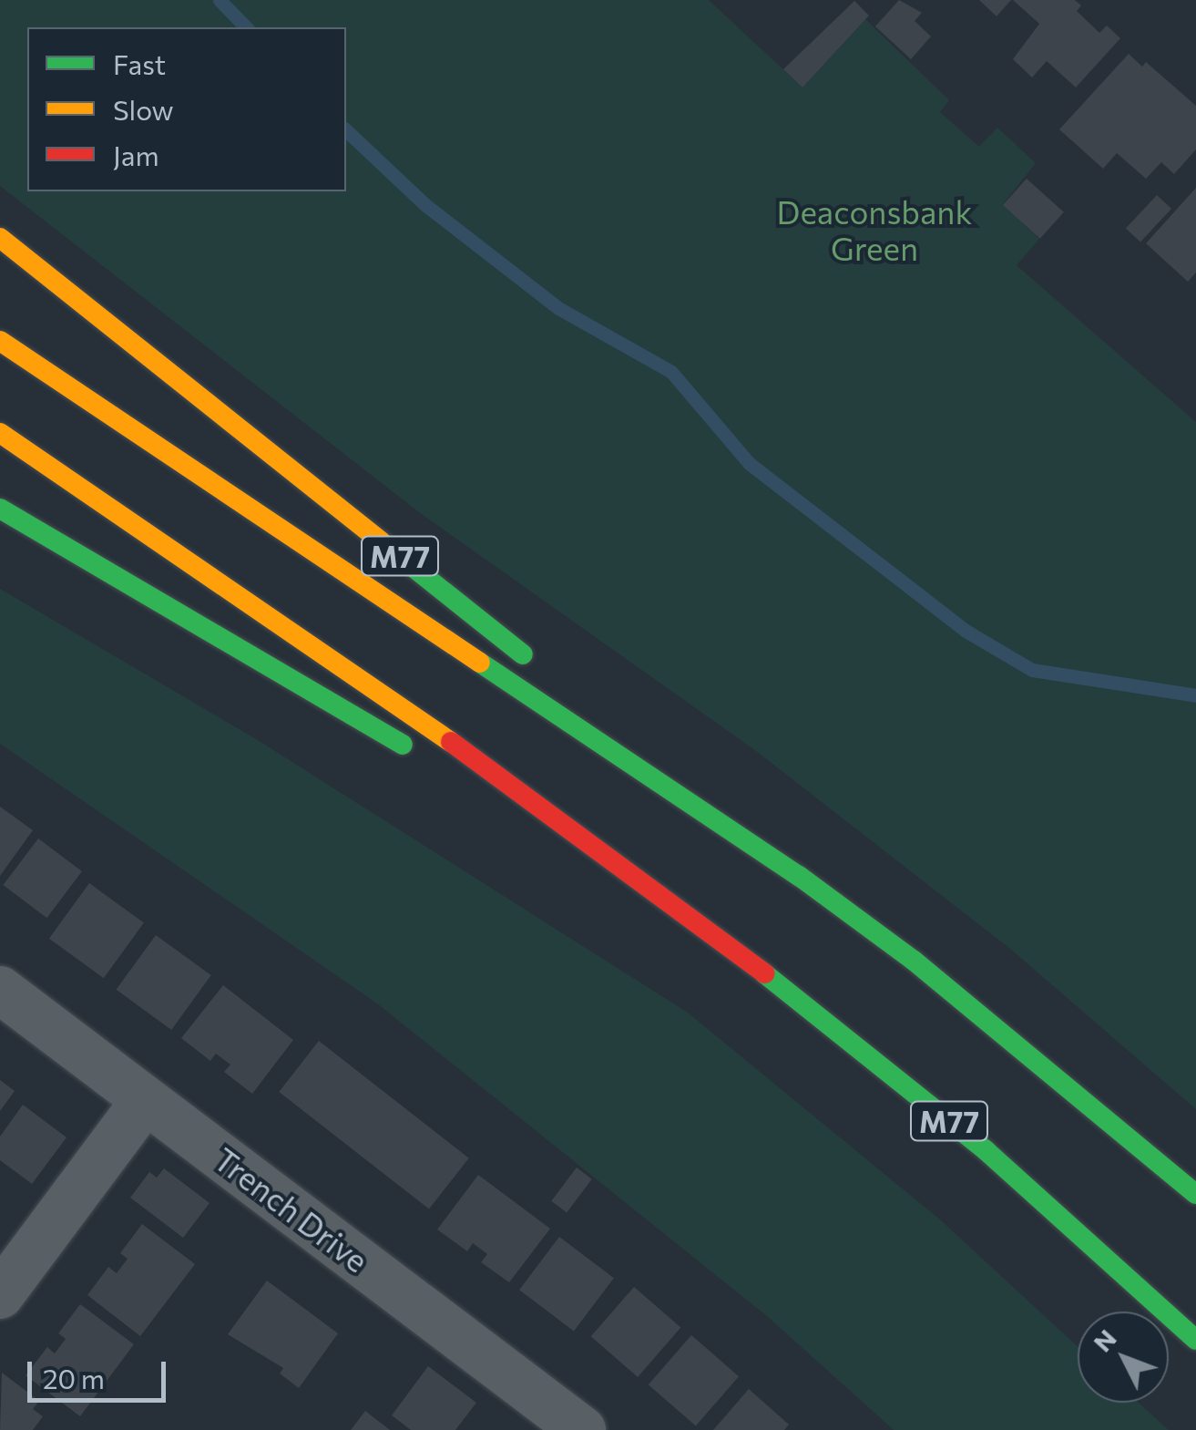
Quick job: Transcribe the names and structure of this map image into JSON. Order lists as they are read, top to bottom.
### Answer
{
  "streets": {
    "highway": ["M77"],
    "street": ["Trench Drive"]
  },
  "parks": ["Deaconsbank Green"],
  "legend": ["Fast", "Slow", "Jam"],
  "scale_bar": "20 m",
  "north": "top left"
}
